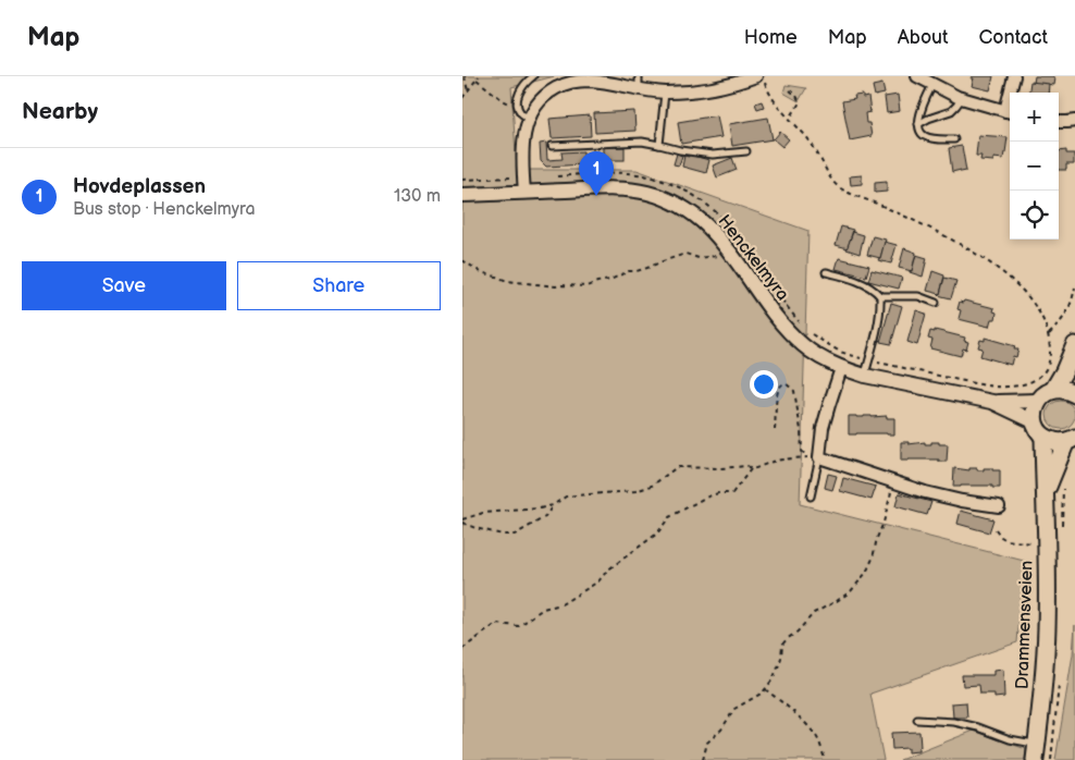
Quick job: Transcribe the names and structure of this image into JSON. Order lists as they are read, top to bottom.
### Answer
{
  "streets": {
    "main road": ["Drammensveien"],
    "street": ["Henckelmyra"]
  },
  "page": {
    "header": "Map",
    "nav": [
      "Home",
      "Map",
      "About",
      "Contact"
    ],
    "heading": "Nearby",
    "map_buttons": ["+", "−"],
    "list": [
      {
        "mark": "1",
        "name": "Hovdeplassen",
        "note": "Bus stop · Henckelmyra",
        "value": "130 m"
      }
    ],
    "pins": "1",
    "buttons": ["Save", "Share"]
  }
}
